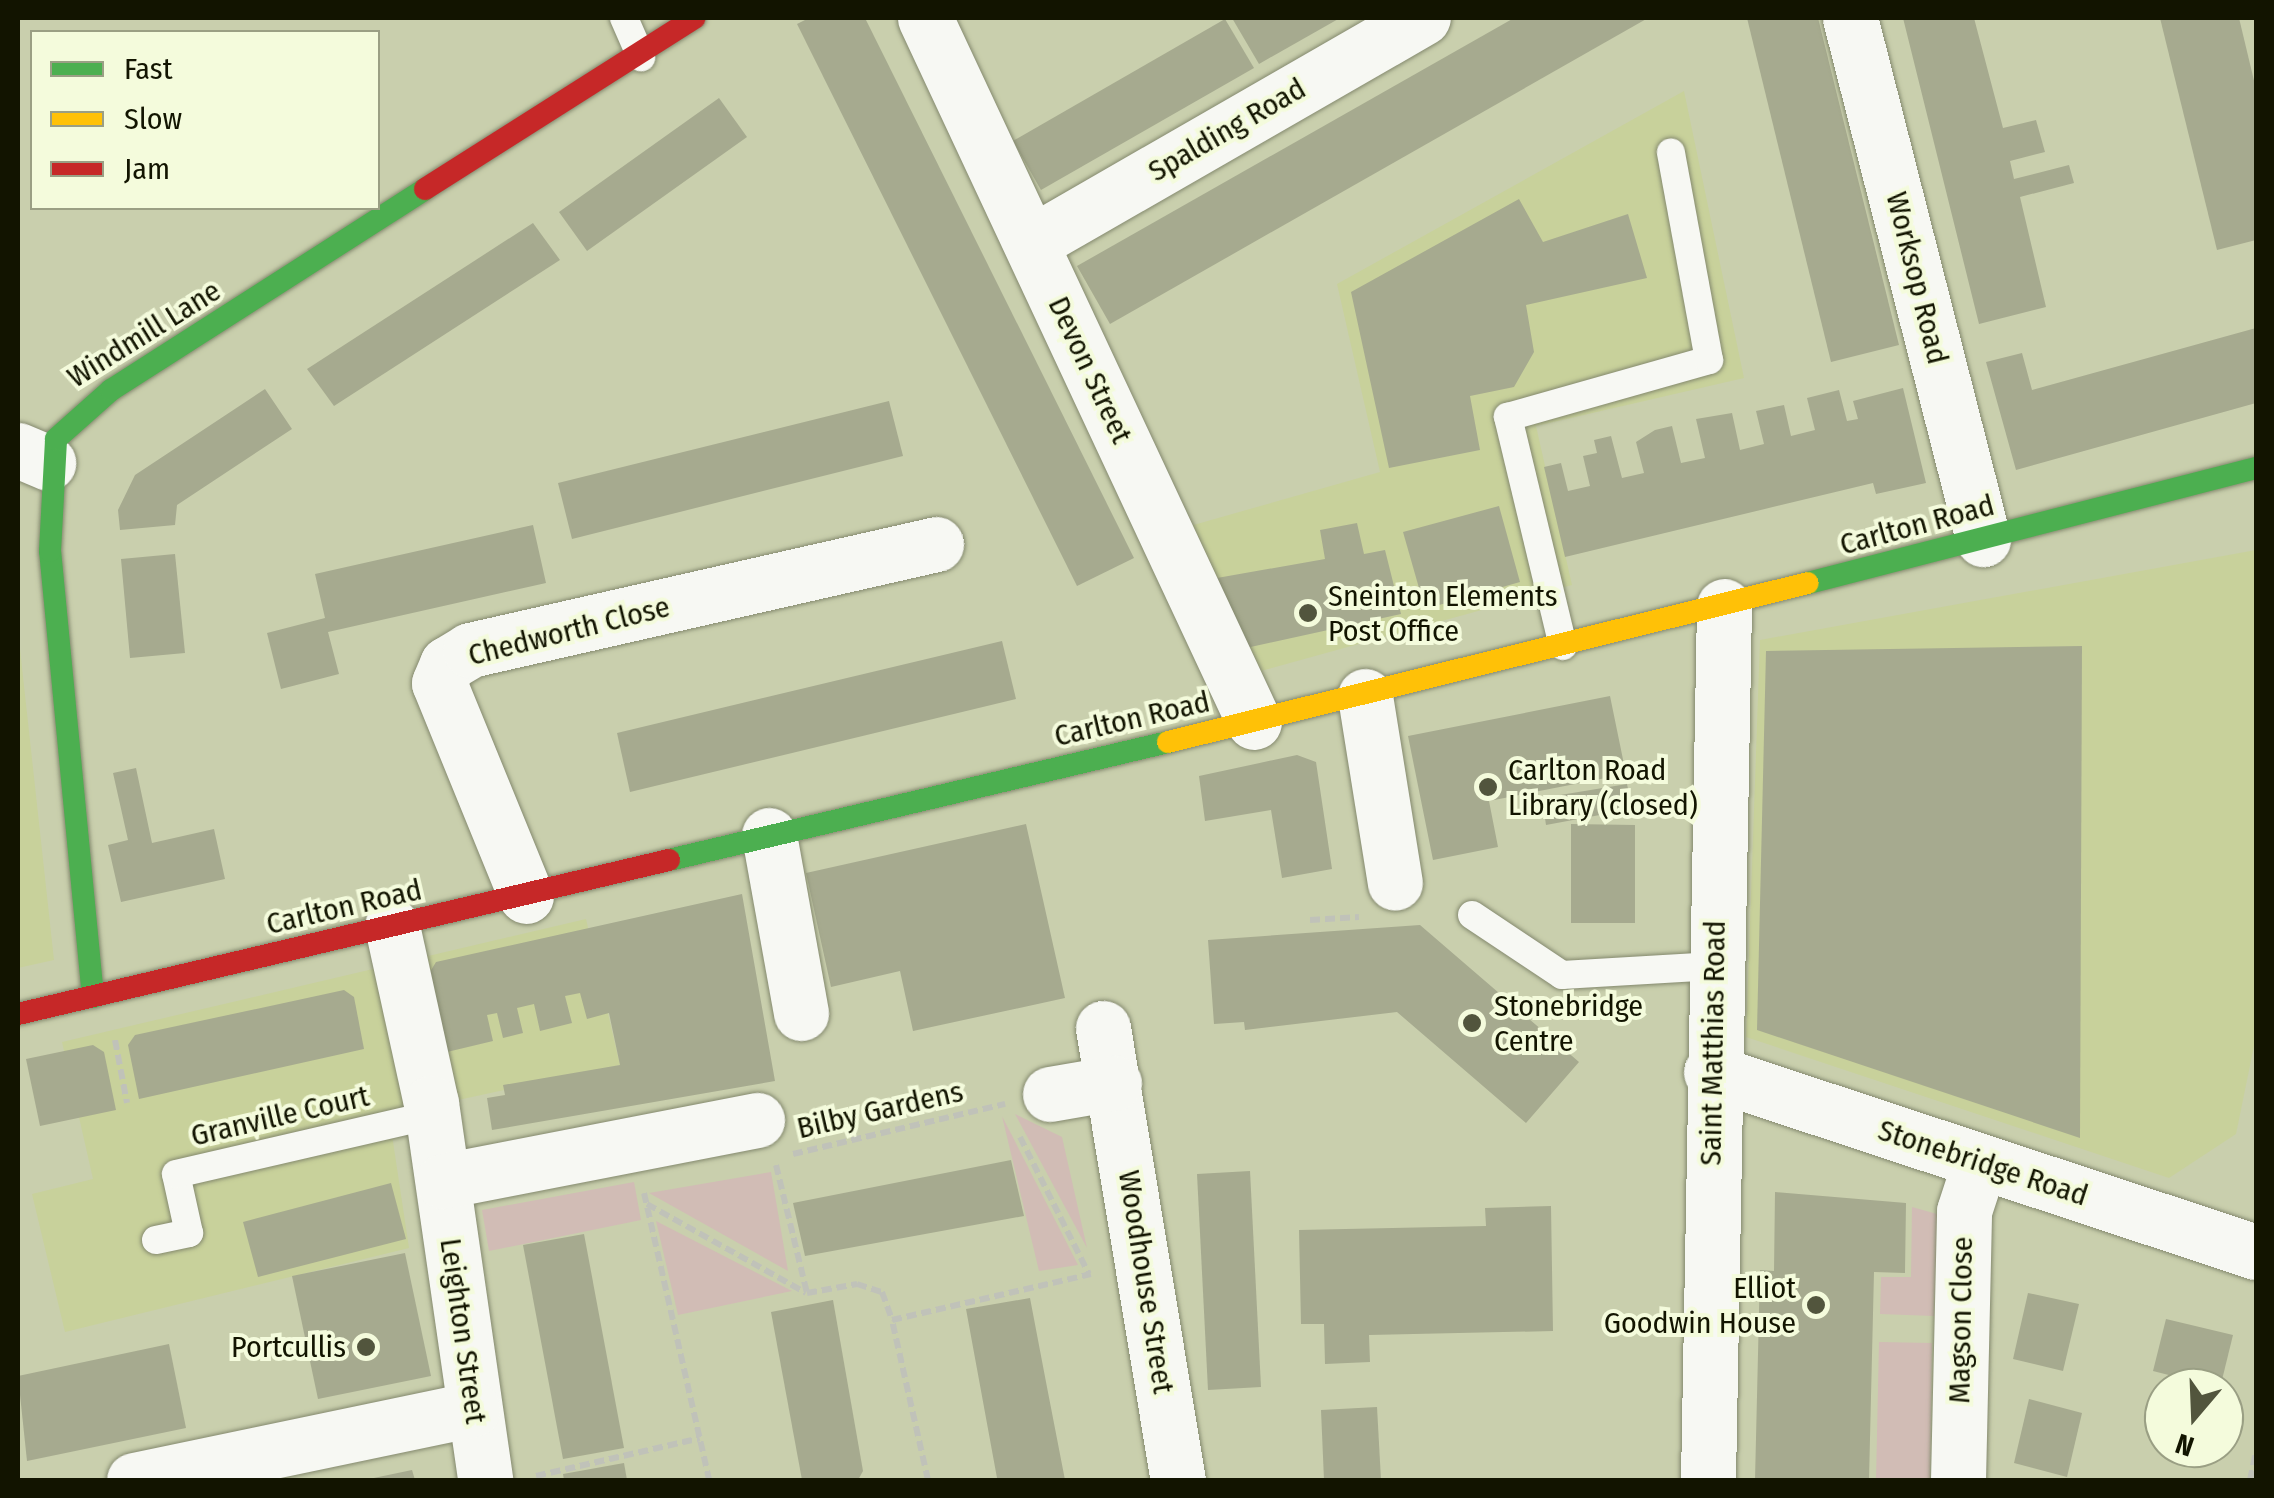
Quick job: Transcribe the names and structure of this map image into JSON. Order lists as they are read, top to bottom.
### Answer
{
  "streets": {
    "main road": ["Windmill Lane", "Carlton Road"],
    "street": [
      "Spalding Road",
      "Worksop Road",
      "Devon Street",
      "Chedworth Close",
      "Saint Matthias Road",
      "Stonebridge Road",
      "Woodhouse Street",
      "Magson Close",
      "Leighton Street"
    ],
    "lane": ["Granville Court"],
    "path": ["Bilby Gardens"]
  },
  "crossings": [
    ["Spalding Road", "Devon Street"],
    ["Worksop Road", "Carlton Road"],
    ["Windmill Lane", "Carlton Road"],
    ["Devon Street", "Carlton Road"],
    ["Carlton Road", "Chedworth Close"],
    ["Carlton Road", "Saint Matthias Road"],
    ["Carlton Road", "Leighton Street"],
    ["Saint Matthias Road", "Stonebridge Road"],
    ["Granville Court", "Leighton Street"],
    ["Stonebridge Road", "Magson Close"]
  ],
  "places": [
    "Sneinton Elements Post Office",
    "Carlton Road Library (closed)",
    "Stonebridge Centre",
    "Elliot Goodwin House",
    "Portcullis"
  ],
  "legend": ["Fast", "Slow", "Jam"],
  "north": "bottom"
}
